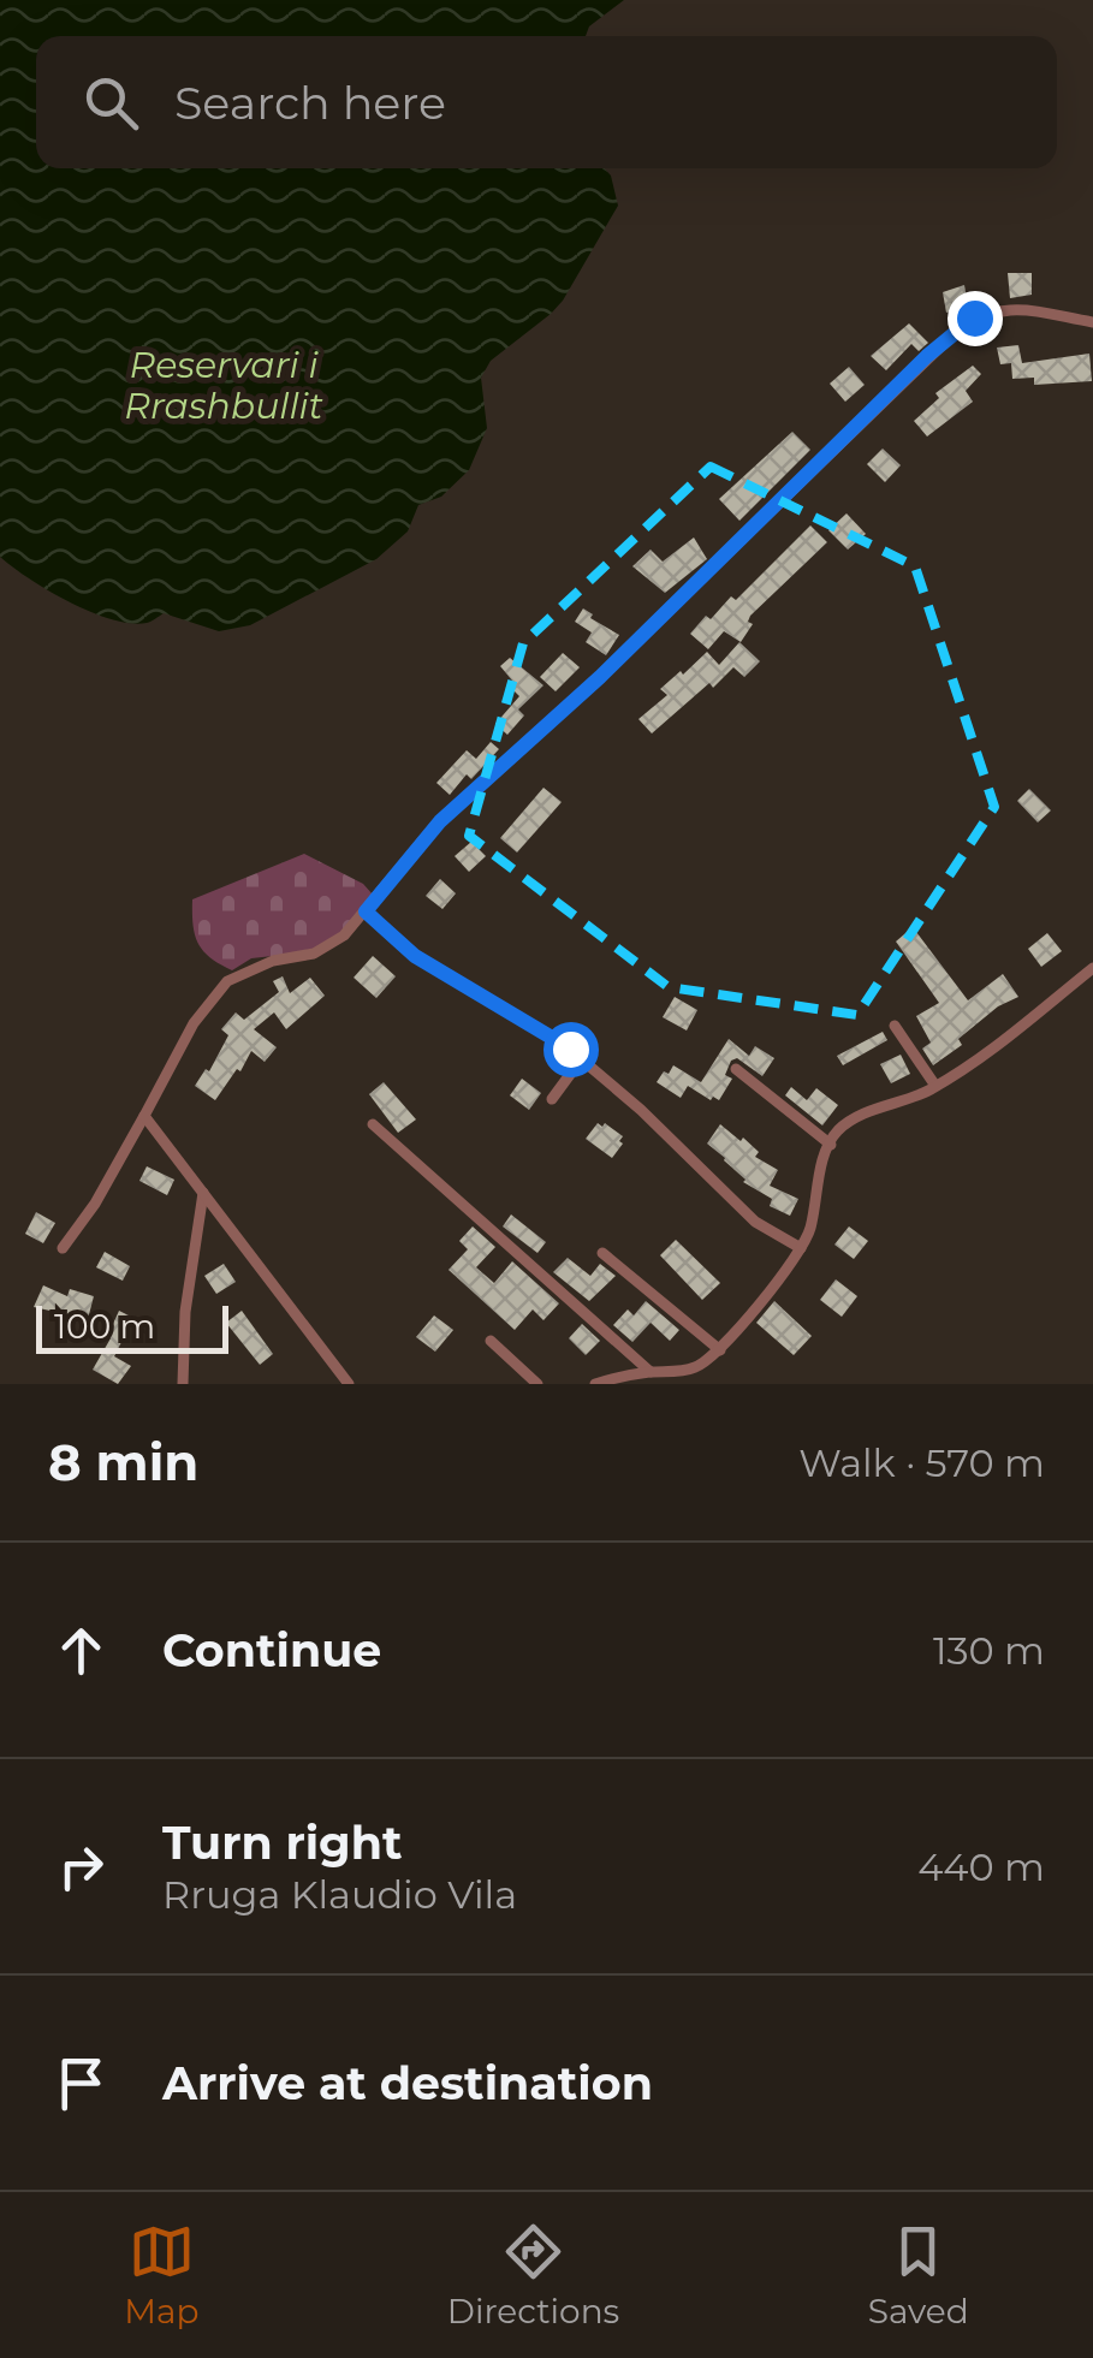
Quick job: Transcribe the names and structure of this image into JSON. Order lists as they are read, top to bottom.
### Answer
{
  "water": ["Reservari i Rrashbullit"],
  "scale_bar": "100 m",
  "page": {
    "search": "Search here",
    "scale": "100 m",
    "heading": ["8 min", "Walk · 570 m"],
    "list": [
      ["Continue", "130 m"],
      ["Turn right", "Rruga Klaudio Vila", "440 m"],
      "Arrive at destination"
    ],
    "nav": ["Map", "Directions", "Saved"]
  }
}
